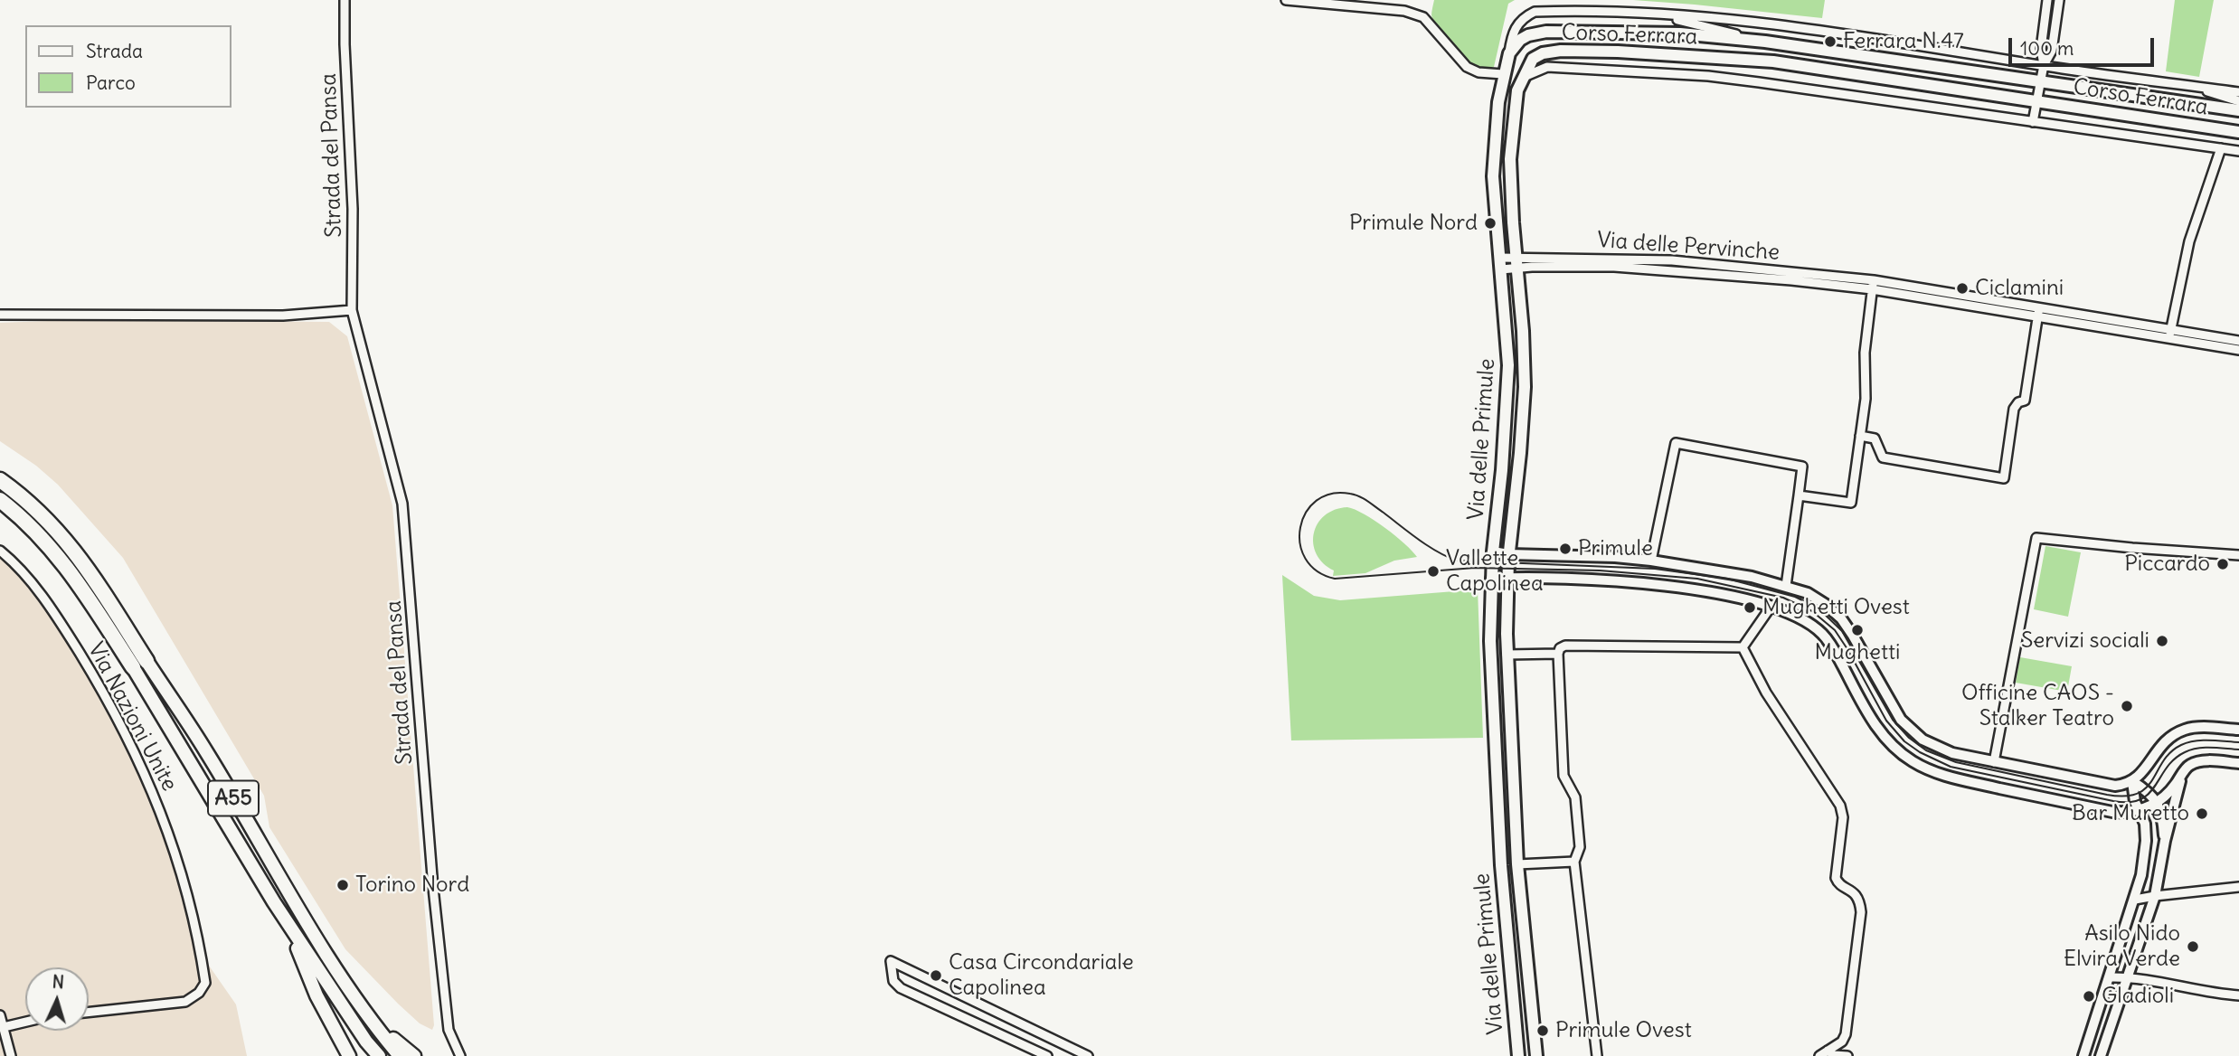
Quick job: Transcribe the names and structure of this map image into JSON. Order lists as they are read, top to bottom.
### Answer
{
  "streets": {
    "highway": ["A55"],
    "main road": ["Corso Ferrara", "Via delle Primule"],
    "street": ["Strada del Pansa", "Via delle Pervinche", "Via Nazioni Unite"]
  },
  "crossings": [
    ["Corso Ferrara", "Via delle Primule"],
    ["Via delle Pervinche", "Via delle Primule"]
  ],
  "places": [
    "Ferrara N.47",
    "Primule Nord",
    "Ciclamini",
    "Primule",
    "Piccardo",
    "Vallette Capolinea",
    "Mughetti Ovest",
    "Mughetti",
    "Servizi sociali",
    "Officine CAOS - Stalker Teatro",
    "Bar Muretto",
    "Torino Nord",
    "Asilo Nido Elvira Verde",
    "Casa Circondariale Capolinea",
    "Gladioli",
    "Primule Ovest"
  ],
  "legend": ["Strada", "Parco"],
  "scale_bar": "100 m",
  "north": "top"
}
